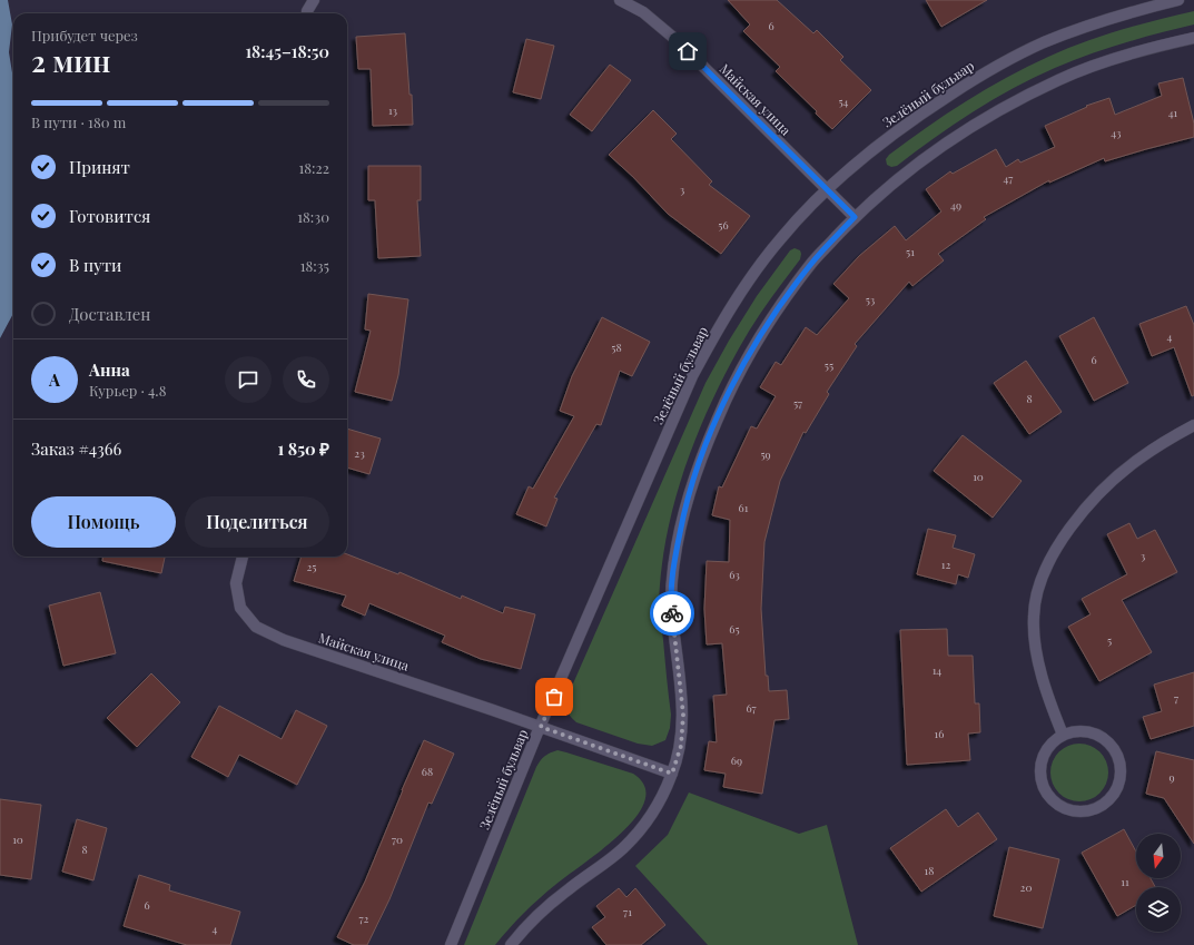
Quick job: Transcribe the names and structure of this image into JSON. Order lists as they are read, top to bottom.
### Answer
{
  "streets": {
    "street": ["Зелёный бульвар", "Майская улица"]
  },
  "crossings": [
    ["Зелёный бульвар", "Майская улица"]
  ],
  "house_numbers": [
    "6",
    "54",
    "13",
    "41",
    "43",
    "47",
    "3",
    "49",
    "56",
    "51",
    "53",
    "4",
    "58",
    "6",
    "55",
    "8",
    "57",
    "23",
    "59",
    "10",
    "61",
    "3",
    "12",
    "25",
    "63",
    "65",
    "5",
    "14",
    "7",
    "67",
    "16",
    "69",
    "68",
    "9",
    "10",
    "70",
    "8",
    "18",
    "11",
    "20",
    "6",
    "71",
    "72",
    "4"
  ],
  "north": "bottom",
  "page": {
    "heading": ["2 мин", "Прибудет через", "18:45–18:50"],
    "panel": [
      "Анна",
      "Курьер · 4.8",
      "Заказ #4366",
      "1 850 ₽"
    ],
    "bar": "В пути · 180 m",
    "list": [
      ["Принят", "18:22"],
      ["Готовится", "18:30"],
      ["В пути", "18:35"],
      "Доставлен"
    ],
    "round": "А",
    "buttons": ["Помощь", "Поделиться"]
  }
}
